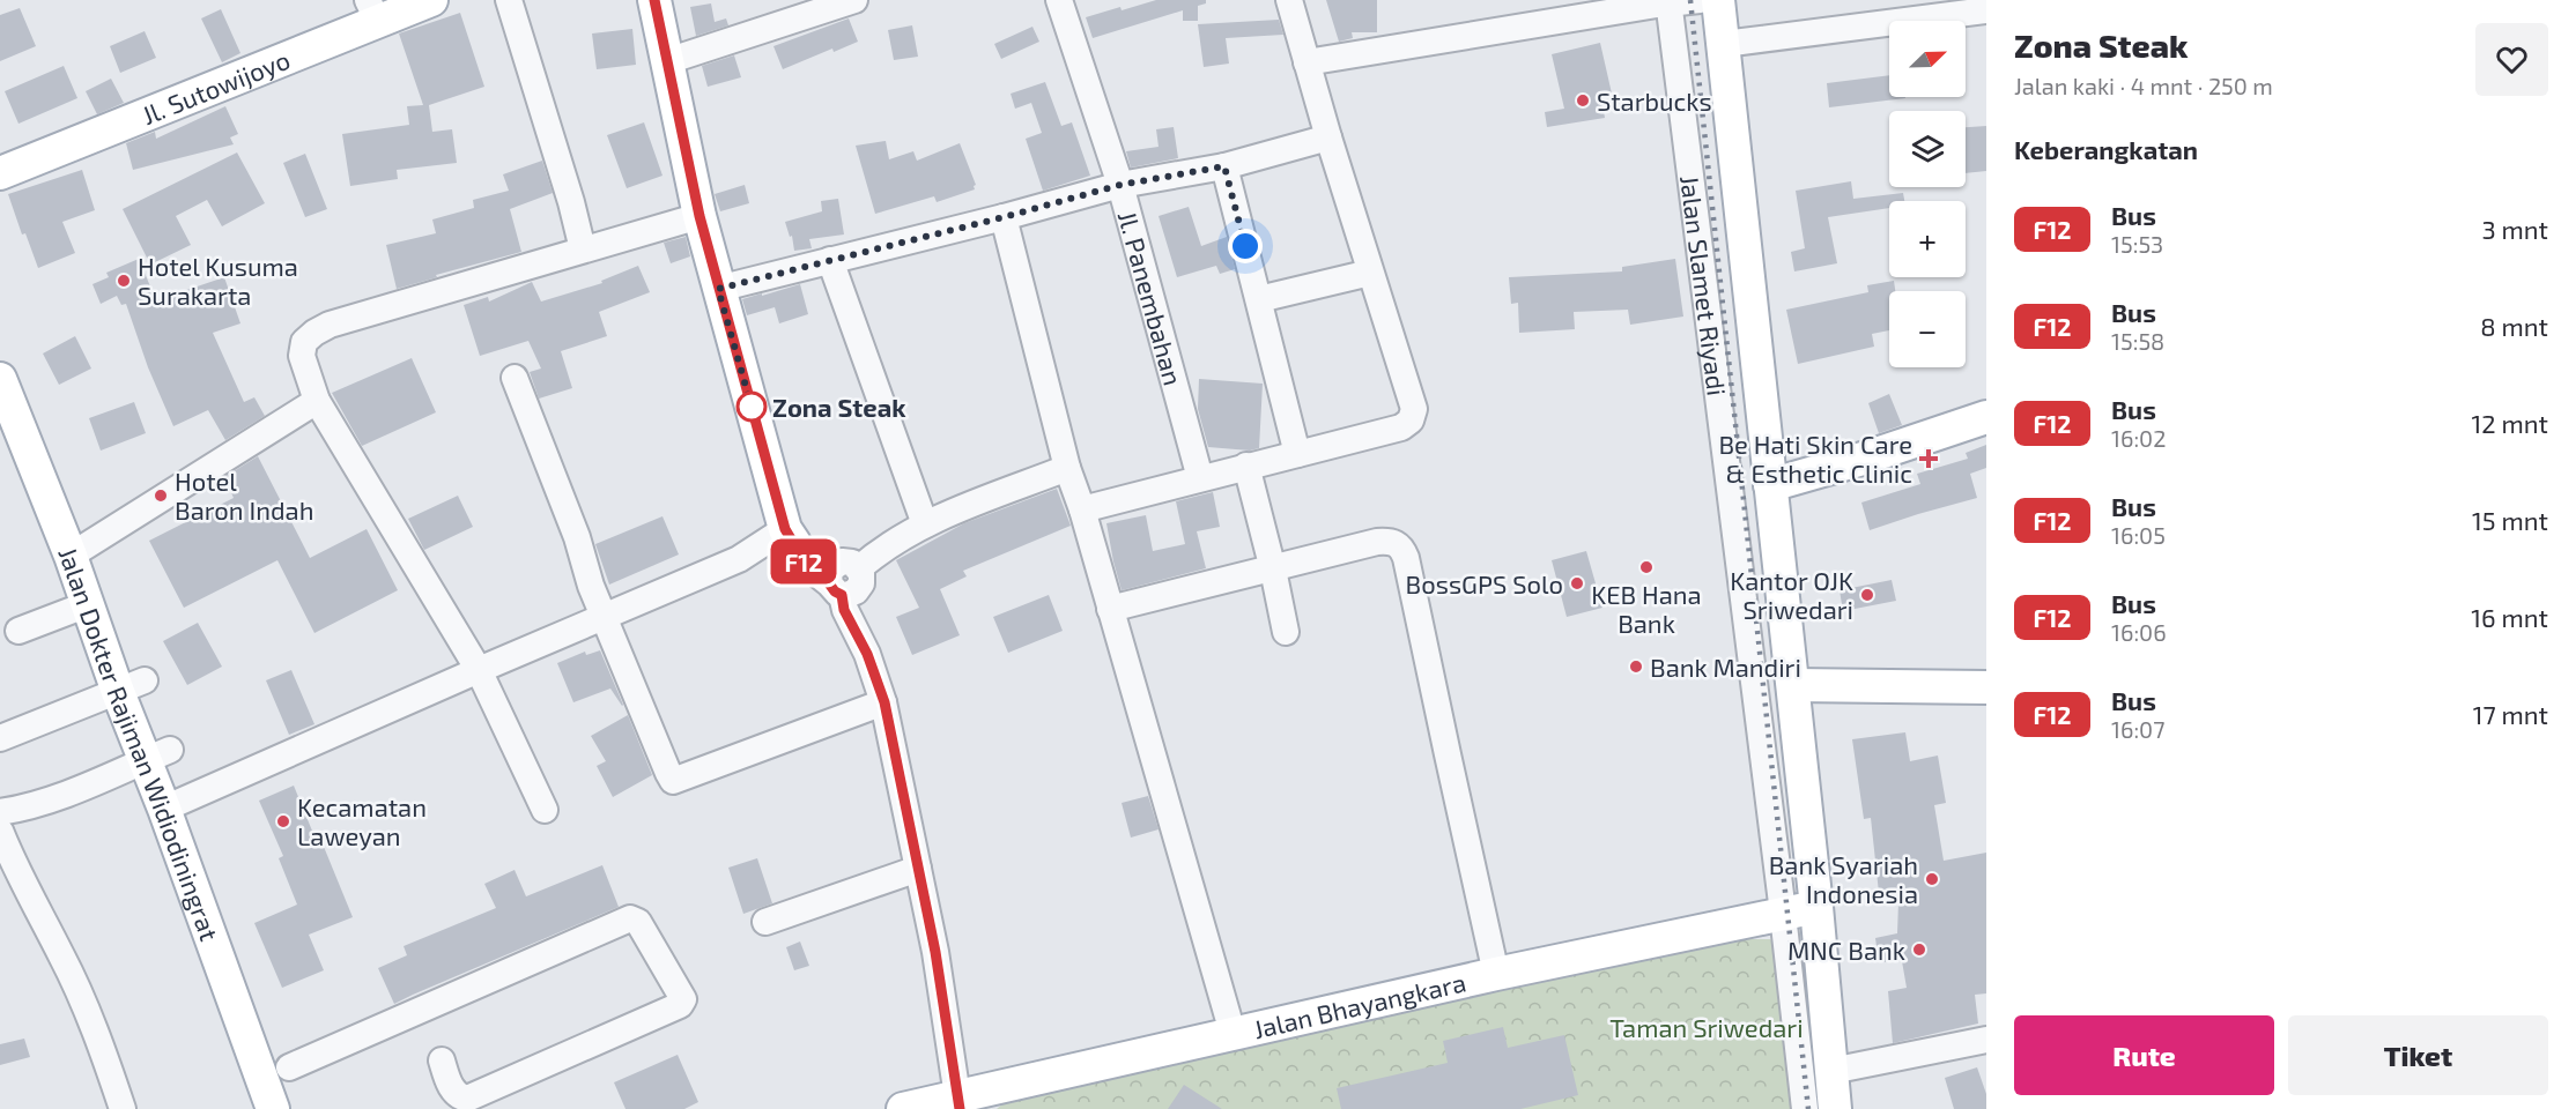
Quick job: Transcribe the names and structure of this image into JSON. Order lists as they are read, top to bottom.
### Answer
{
  "streets": {
    "main road": ["Jl. Sutowijoyo", "Jalan Dokter Rajiman Widiodiningrat", "Jalan Bhayangkara"],
    "street": ["Jalan Slamet Riyadi", "Jl. Panembahan"]
  },
  "crossings": [
    ["Jalan Slamet Riyadi", "Jalan Bhayangkara"]
  ],
  "parks": ["Taman Sriwedari"],
  "places": {
    "other": [
      "Starbucks",
      "Hotel Kusuma Surakarta",
      "Zona Steak",
      "Hotel Baron Indah",
      "KEB Hana Bank",
      "BossGPS Solo",
      "Kantor OJK Sriwedari",
      "Bank Mandiri",
      "Kecamatan Laweyan",
      "Bank Syariah Indonesia",
      "MNC Bank"
    ],
    "health": ["Be Hati Skin Care & Esthetic Clinic"]
  },
  "lines": ["bus line F12"],
  "north": "top right",
  "page": {
    "on_map": "F12",
    "heading": [
      ["Zona Steak", "Jalan kaki · 4 mnt · 250 m"],
      "Keberangkatan"
    ],
    "map_buttons": ["+", "−"],
    "list": [
      {
        "mark": "F12",
        "name": "Bus",
        "note": "15:53",
        "value": "3 mnt"
      },
      {
        "mark": "F12",
        "name": "Bus",
        "note": "15:58",
        "value": "8 mnt"
      },
      {
        "mark": "F12",
        "name": "Bus",
        "note": "16:02",
        "value": "12 mnt"
      },
      {
        "mark": "F12",
        "name": "Bus",
        "note": "16:05",
        "value": "15 mnt"
      },
      {
        "mark": "F12",
        "name": "Bus",
        "note": "16:06",
        "value": "16 mnt"
      },
      {
        "mark": "F12",
        "name": "Bus",
        "note": "16:07",
        "value": "17 mnt"
      }
    ],
    "buttons": ["Rute", "Tiket"]
  }
}
